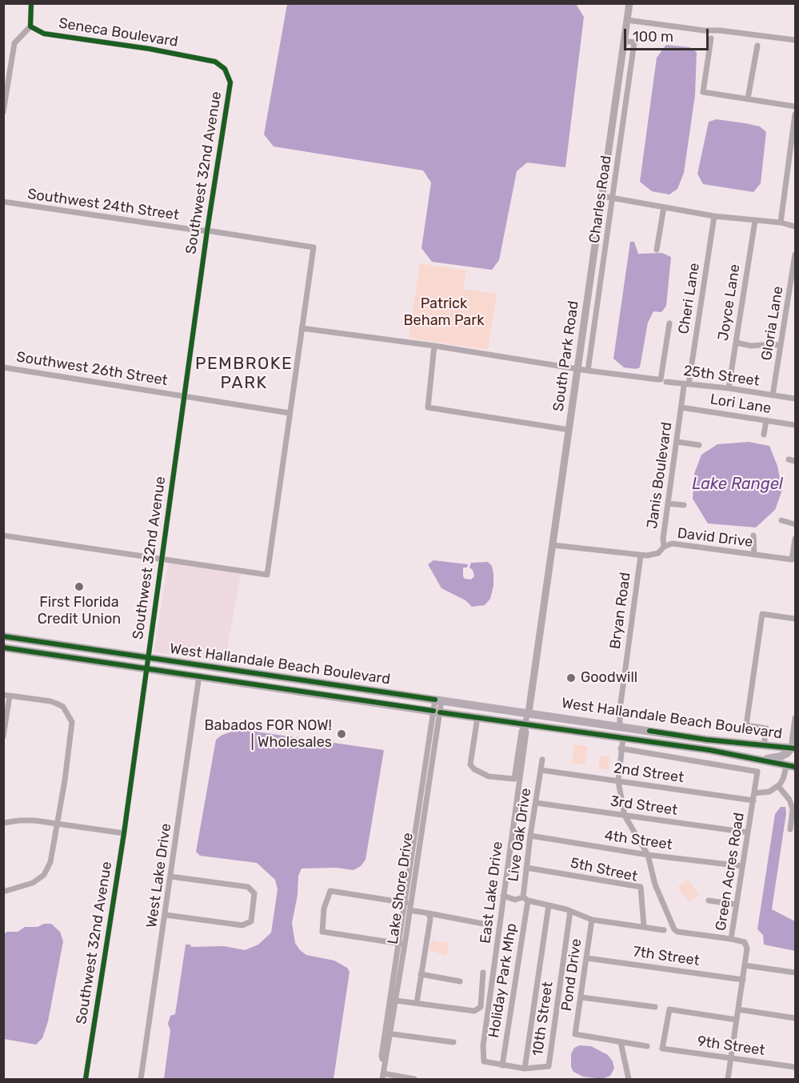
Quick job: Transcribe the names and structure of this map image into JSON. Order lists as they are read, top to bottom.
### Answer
{
  "streets": {
    "main road": ["West Hallandale Beach Boulevard"],
    "street": [
      "Seneca Boulevard",
      "Southwest 32nd Avenue",
      "Charles Road",
      "Southwest 24th Street",
      "Cheri Lane",
      "Joyce Lane",
      "Gloria Lane",
      "South Park Road",
      "Southwest 26th Street",
      "25th Street",
      "Lori Lane",
      "Janis Boulevard",
      "David Drive",
      "Bryan Road",
      "2nd Street",
      "3rd Street",
      "Live Oak Drive",
      "4th Street",
      "5th Street",
      "Green Acres Road",
      "West Lake Drive",
      "Lake Shore Drive",
      "East Lake Drive",
      "7th Street",
      "Pond Drive",
      "Holiday Park Mhp",
      "10th Street",
      "9th Street"
    ]
  },
  "crossings": [
    ["Seneca Boulevard", "Southwest 32nd Avenue"],
    ["Southwest 32nd Avenue", "Southwest 24th Street"],
    ["Southwest 32nd Avenue", "Southwest 26th Street"],
    ["Southwest 32nd Avenue", "West Hallandale Beach Boulevard"],
    ["Charles Road", "South Park Road"],
    ["Charles Road", "25th Street"],
    ["Southwest 24th Street", "25th Street"],
    ["Cheri Lane", "25th Street"],
    ["Cheri Lane", "Lori Lane"],
    ["Cheri Lane", "Janis Boulevard"],
    ["Joyce Lane", "25th Street"],
    ["Gloria Lane", "25th Street"],
    ["South Park Road", "25th Street"],
    ["South Park Road", "David Drive"],
    ["South Park Road", "West Hallandale Beach Boulevard"],
    ["Lori Lane", "Janis Boulevard"],
    ["Janis Boulevard", "David Drive"],
    ["David Drive", "Bryan Road"],
    ["Bryan Road", "West Hallandale Beach Boulevard"],
    ["West Hallandale Beach Boulevard", "West Lake Drive"],
    ["West Hallandale Beach Boulevard", "Lake Shore Drive"],
    ["West Hallandale Beach Boulevard", "East Lake Drive"],
    ["2nd Street", "Live Oak Drive"],
    ["2nd Street", "Green Acres Road"],
    ["3rd Street", "Live Oak Drive"],
    ["3rd Street", "Green Acres Road"],
    ["Live Oak Drive", "4th Street"],
    ["Live Oak Drive", "5th Street"],
    ["Live Oak Drive", "Pond Drive"],
    ["Live Oak Drive", "Holiday Park Mhp"],
    ["Live Oak Drive", "10th Street"],
    ["4th Street", "Green Acres Road"],
    ["Green Acres Road", "7th Street"],
    ["Green Acres Road", "9th Street"],
    ["East Lake Drive", "10th Street"],
    ["7th Street", "Pond Drive"],
    ["Holiday Park Mhp", "10th Street"]
  ],
  "districts": ["PEMBROKE PARK"],
  "water": ["Lake Rangel"],
  "parks": ["Patrick Beham Park"],
  "places": ["First Florida Credit Union", "Goodwill", "Babados FOR NOW! | Wholesales"],
  "scale_bar": "100 m"
}
